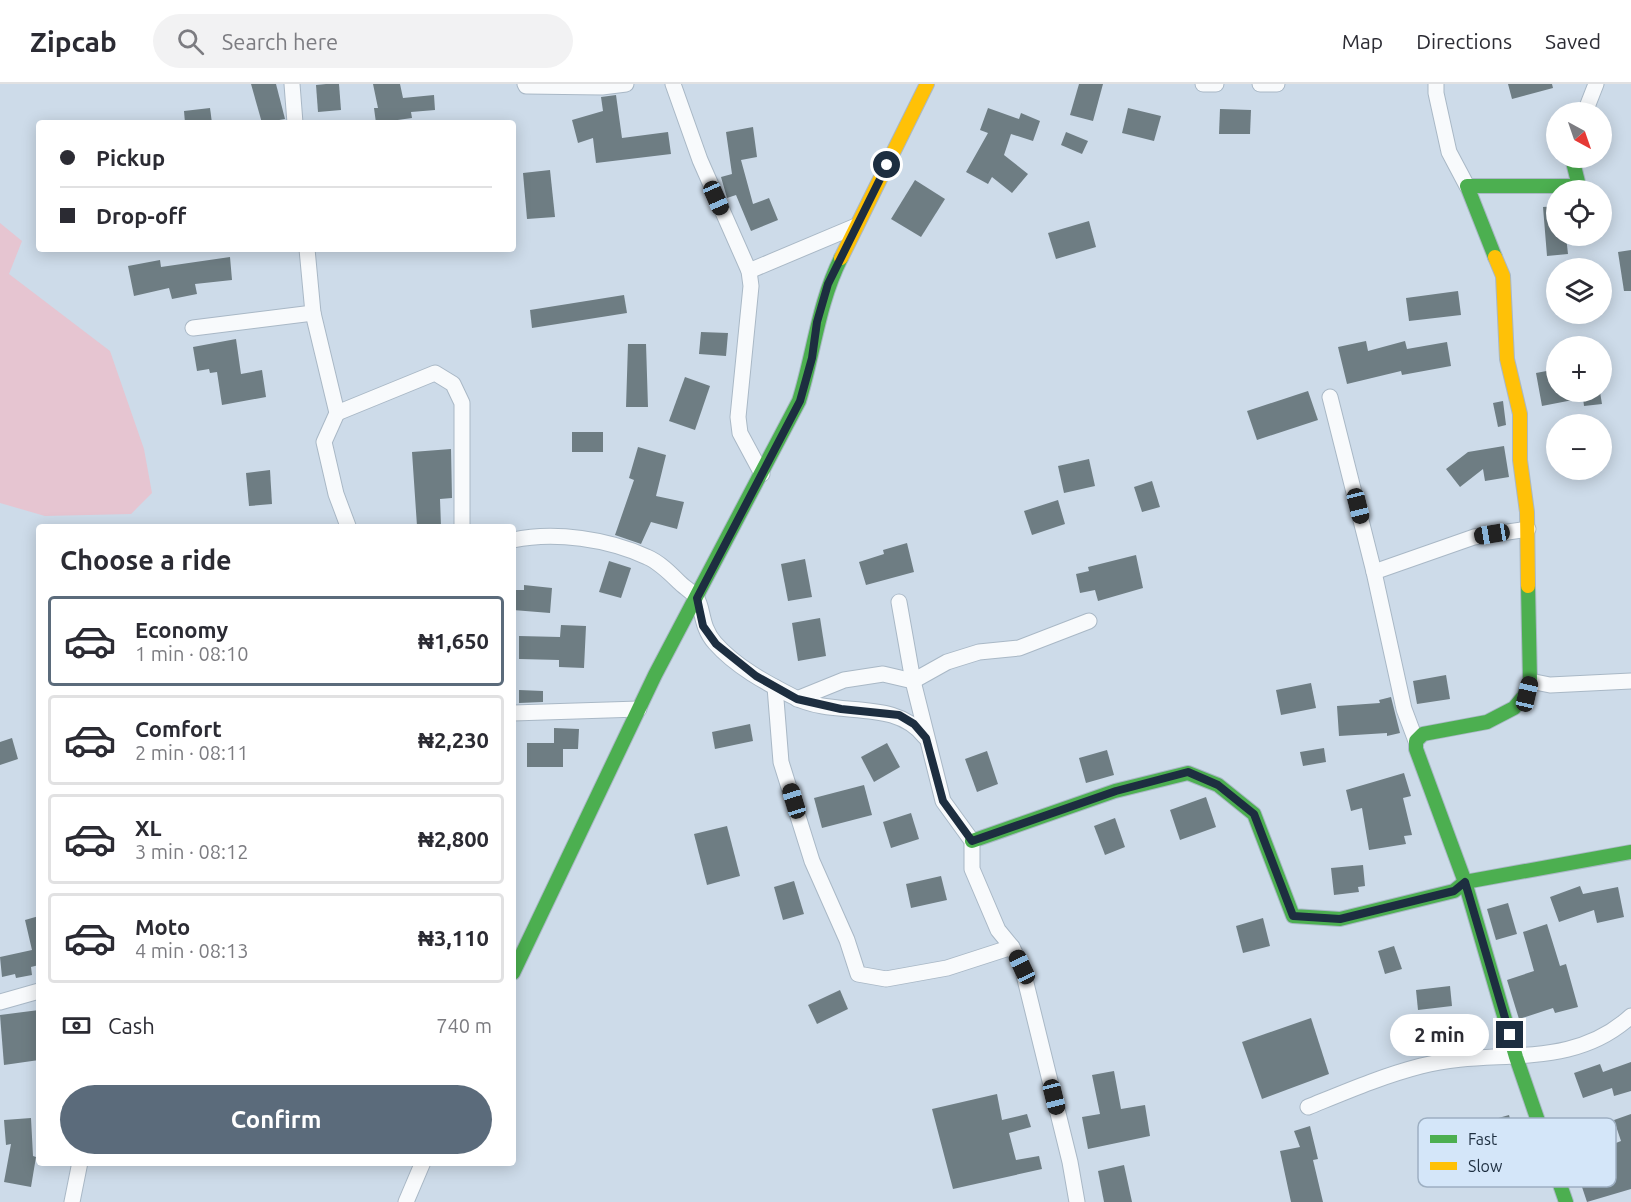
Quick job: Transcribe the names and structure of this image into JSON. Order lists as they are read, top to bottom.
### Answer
{
  "legend": ["Fast", "Slow"],
  "north": "bottom right",
  "page": {
    "header": "Zipcab",
    "search": "Search here",
    "nav": ["Map", "Directions", "Saved"],
    "map_buttons": ["+", "−"],
    "banner": ["Pickup", "Drop-off"],
    "heading": "Choose a ride",
    "list": [
      {
        "name": "Economy",
        "note": "1 min · 08:10",
        "value": "₦1,650"
      },
      {
        "name": "Comfort",
        "note": "2 min · 08:11",
        "value": "₦2,230"
      },
      {
        "name": "XL",
        "note": "3 min · 08:12",
        "value": "₦2,800"
      },
      {
        "name": "Moto",
        "note": "4 min · 08:13",
        "value": "₦3,110"
      }
    ],
    "pay": ["Cash", "740 m"],
    "bubble": "2 min",
    "buttons": "Confirm"
  }
}
